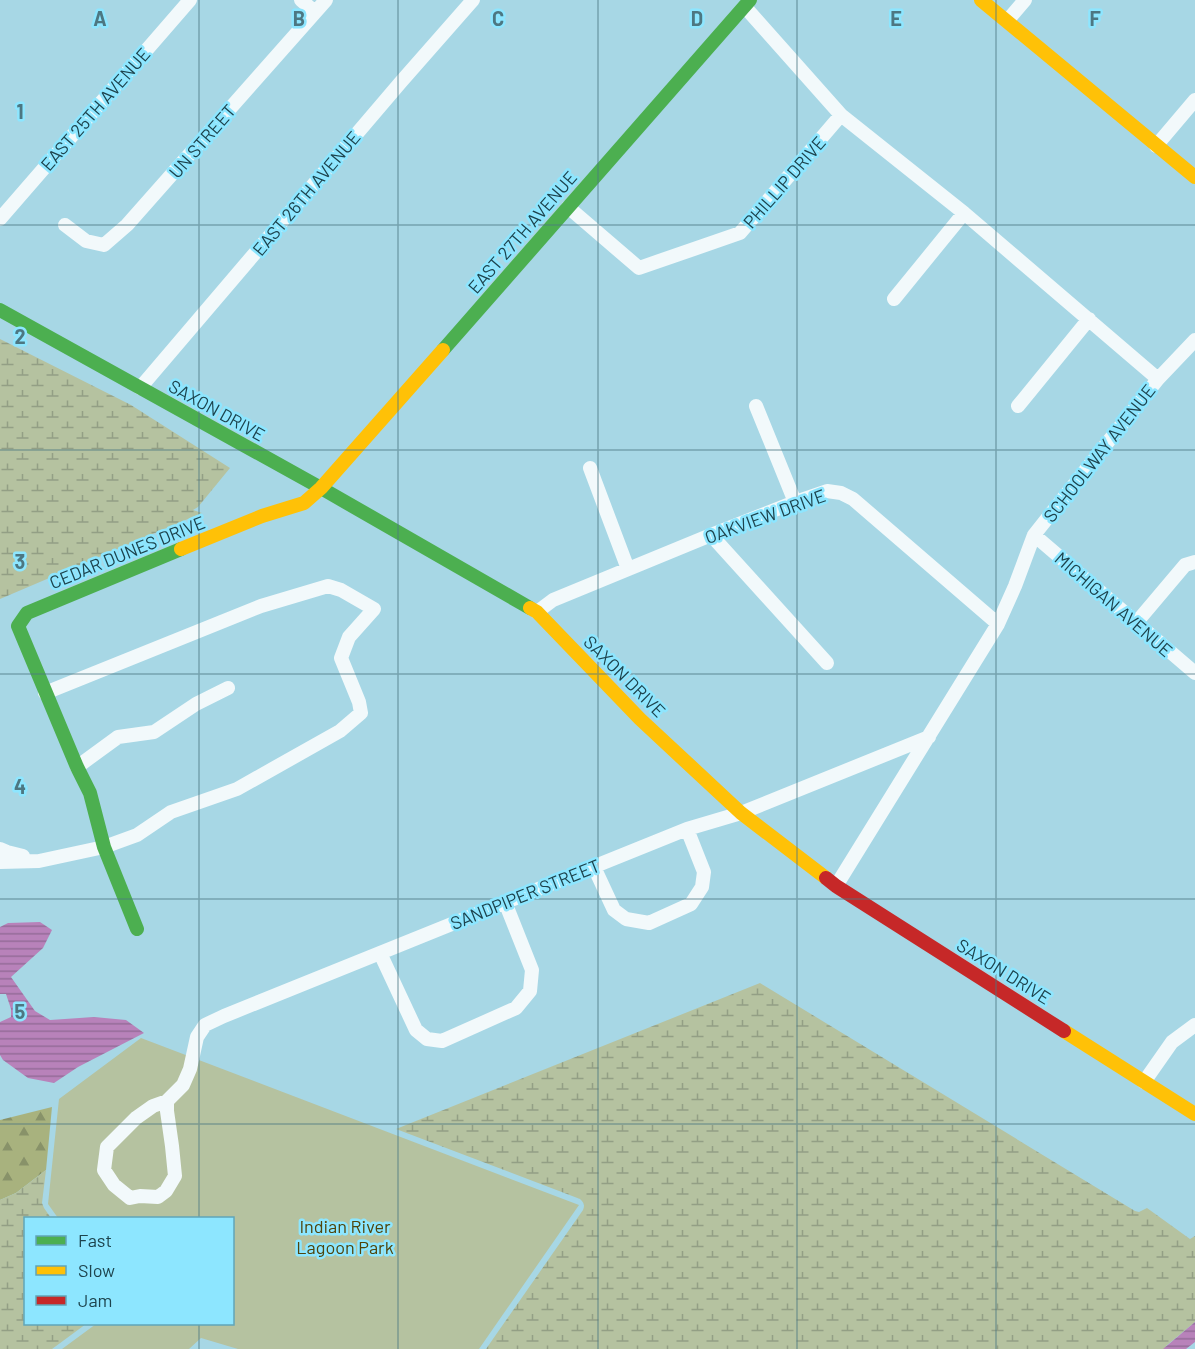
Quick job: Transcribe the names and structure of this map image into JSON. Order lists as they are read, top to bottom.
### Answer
{
  "streets": {
    "street": [
      "EAST 25TH AVENUE",
      "UN STREET",
      "PHILLIP DRIVE",
      "EAST 26TH AVENUE",
      "EAST 27TH AVENUE",
      "SAXON DRIVE",
      "SCHOOLWAY AVENUE",
      "OAKVIEW DRIVE",
      "CEDAR DUNES DRIVE",
      "MICHIGAN AVENUE",
      "SANDPIPER STREET"
    ]
  },
  "crossings": [
    ["PHILLIP DRIVE", "EAST 27TH AVENUE"],
    ["PHILLIP DRIVE", "SCHOOLWAY AVENUE"],
    ["EAST 26TH AVENUE", "SAXON DRIVE"],
    ["EAST 27TH AVENUE", "SAXON DRIVE"],
    ["EAST 27TH AVENUE", "SCHOOLWAY AVENUE"],
    ["EAST 27TH AVENUE", "CEDAR DUNES DRIVE"],
    ["SAXON DRIVE", "SCHOOLWAY AVENUE"],
    ["SAXON DRIVE", "OAKVIEW DRIVE"],
    ["SAXON DRIVE", "CEDAR DUNES DRIVE"],
    ["SAXON DRIVE", "SANDPIPER STREET"],
    ["SCHOOLWAY AVENUE", "OAKVIEW DRIVE"],
    ["SCHOOLWAY AVENUE", "MICHIGAN AVENUE"],
    ["SCHOOLWAY AVENUE", "SANDPIPER STREET"]
  ],
  "parks": ["Indian River Lagoon Park"],
  "legend": ["Fast", "Slow", "Jam"],
  "grid": {
    "columns": [
      "A",
      "B",
      "C",
      "D",
      "E",
      "F"
    ],
    "rows": [
      "1",
      "2",
      "3",
      "4",
      "5"
    ]
  }
}
